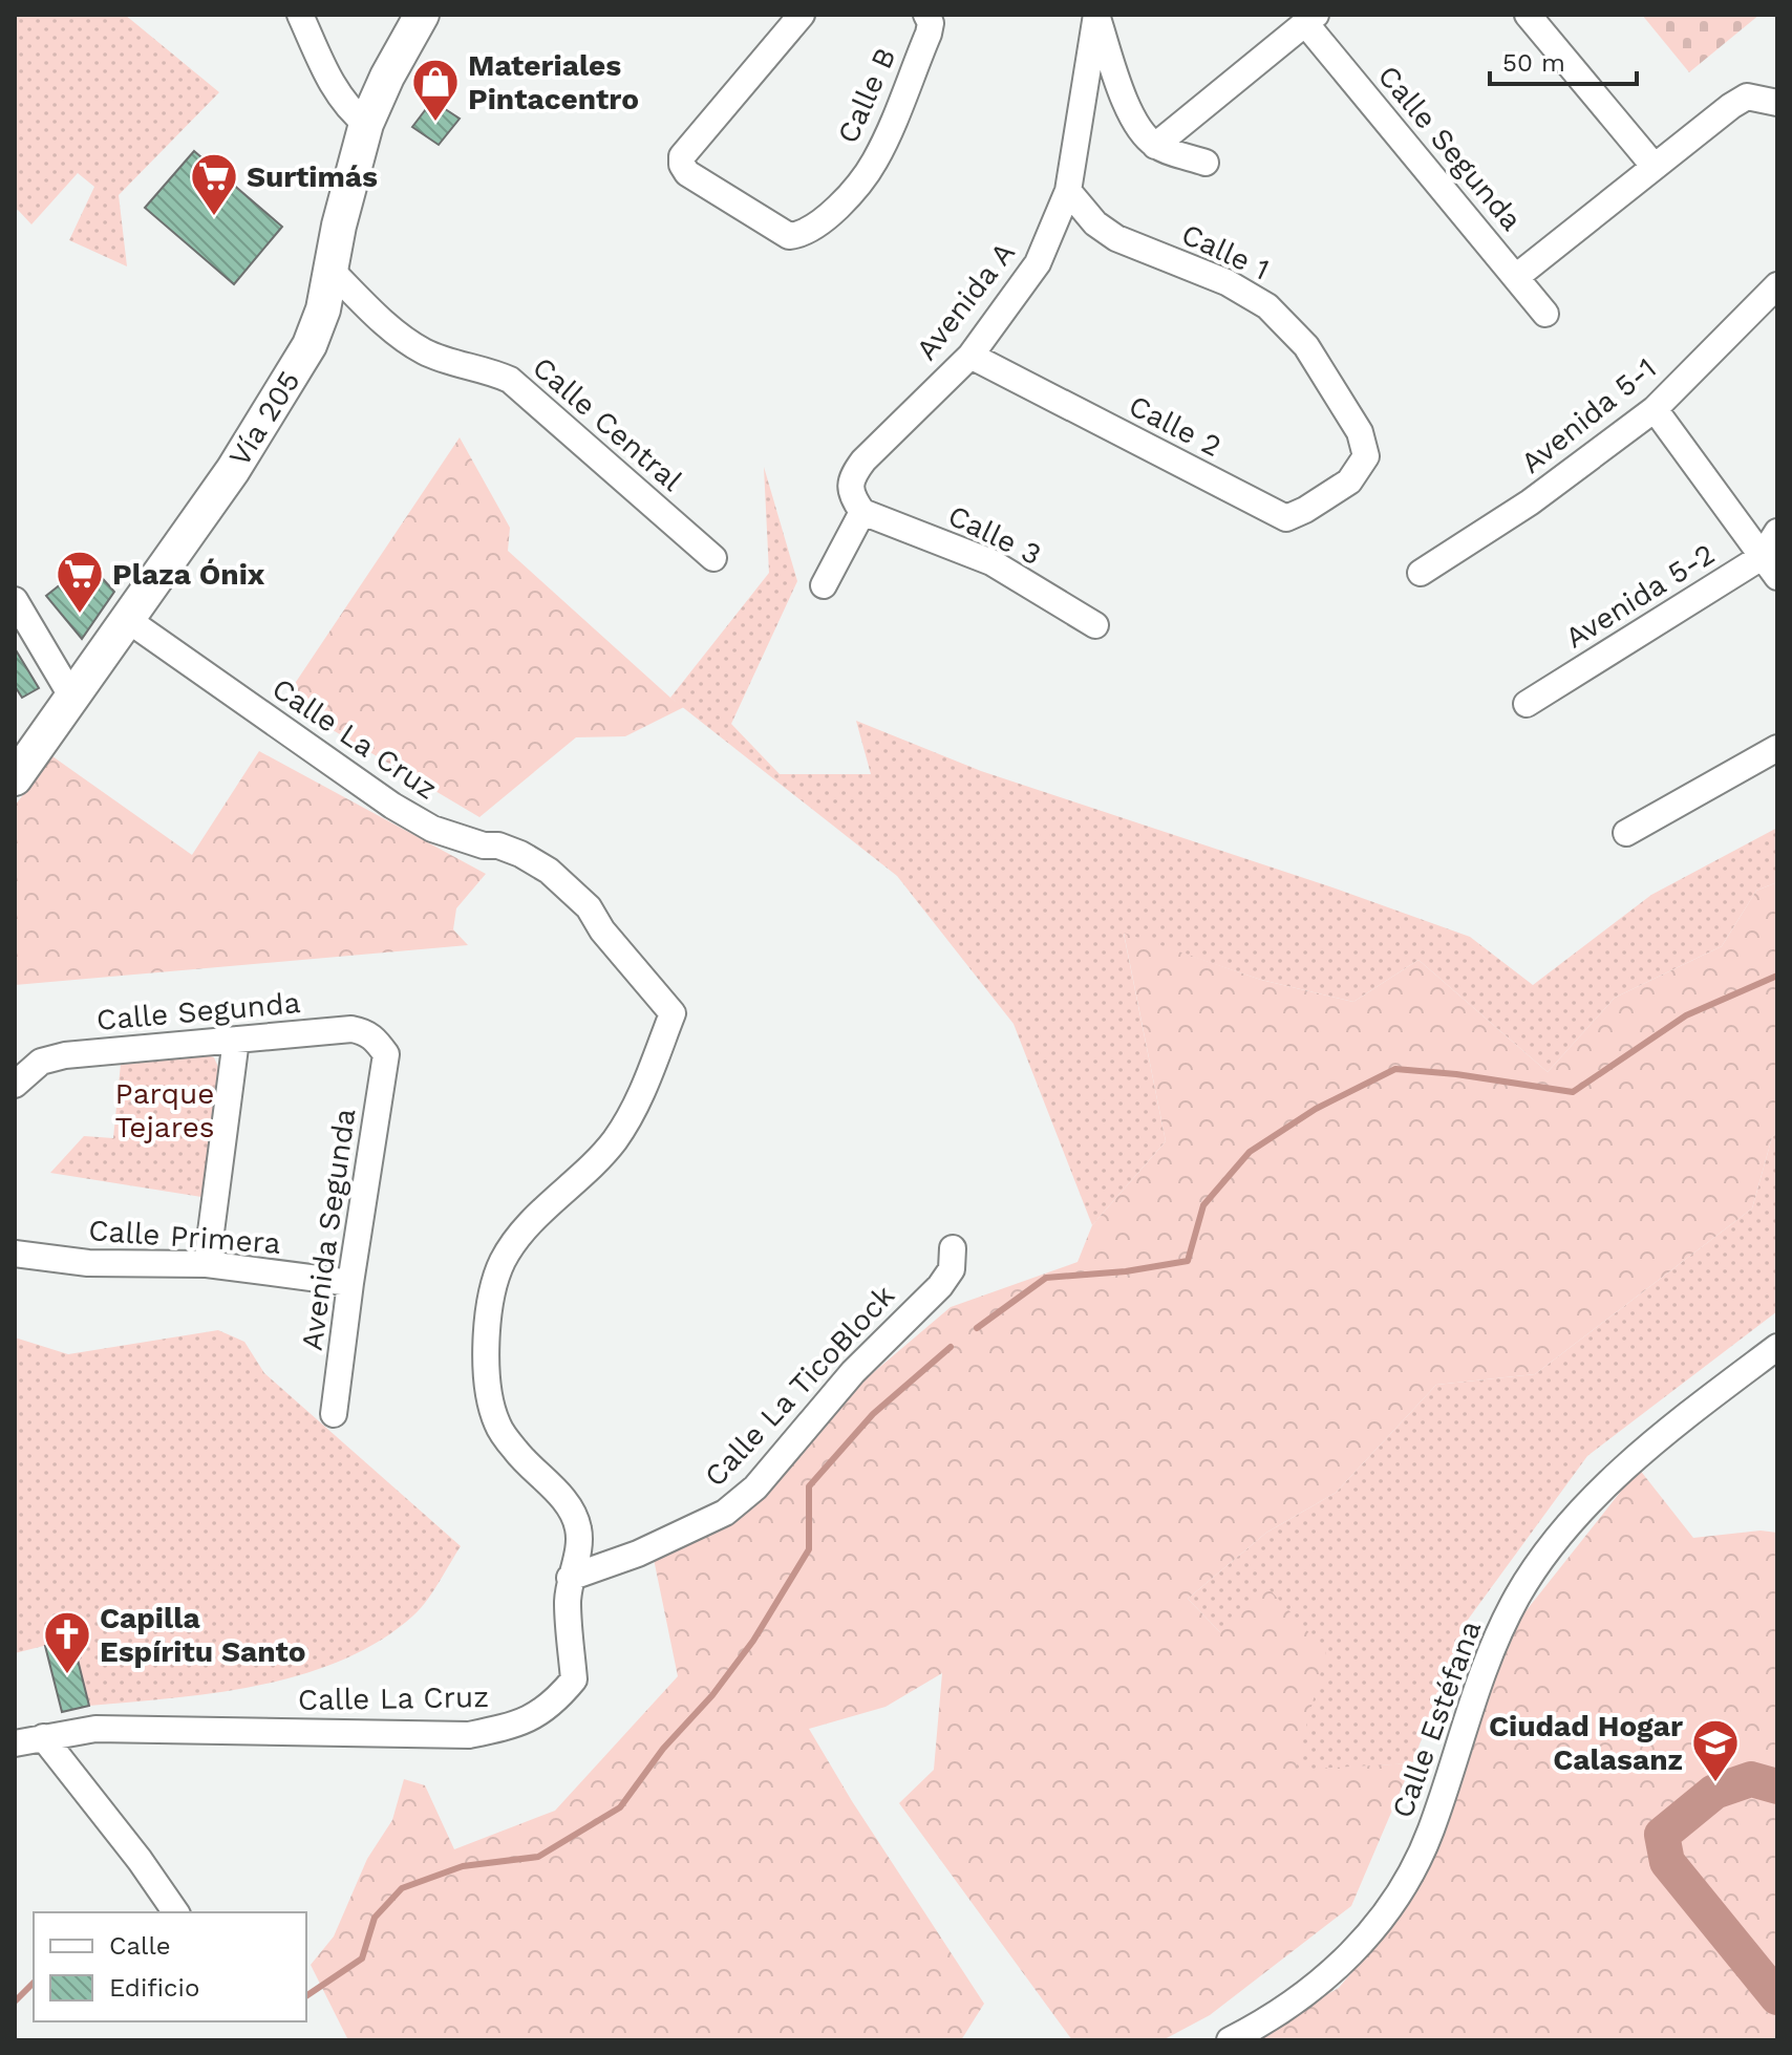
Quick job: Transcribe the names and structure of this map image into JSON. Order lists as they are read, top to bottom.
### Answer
{
  "streets": {
    "main road": ["Vía 205"],
    "street": [
      "Calle B",
      "Calle Segunda",
      "Calle 1",
      "Avenida A",
      "Avenida 5-1",
      "Calle Central",
      "Calle 2",
      "Calle 3",
      "Avenida 5-2",
      "Calle La Cruz",
      "Avenida Segunda",
      "Calle Primera",
      "Calle La TicoBlock",
      "Calle Estéfana"
    ]
  },
  "crossings": [
    ["Calle Segunda", "Avenida Segunda"],
    ["Calle 1", "Avenida A"],
    ["Calle 1", "Calle 2"],
    ["Avenida A", "Calle 2"],
    ["Avenida A", "Calle 3"],
    ["Vía 205", "Calle Central"],
    ["Vía 205", "Calle La Cruz"],
    ["Calle La Cruz", "Calle La TicoBlock"],
    ["Avenida Segunda", "Calle Primera"]
  ],
  "parks": ["Parque Tejares"],
  "places": {
    "shop": ["Materiales Pintacentro"],
    "supermarket": ["Surtimás", "Plaza Ónix"],
    "church": ["Capilla Espíritu Santo"],
    "school or university": ["Ciudad Hogar Calasanz"]
  },
  "legend": ["Calle", "Edificio"],
  "scale_bar": "50 m"
}
